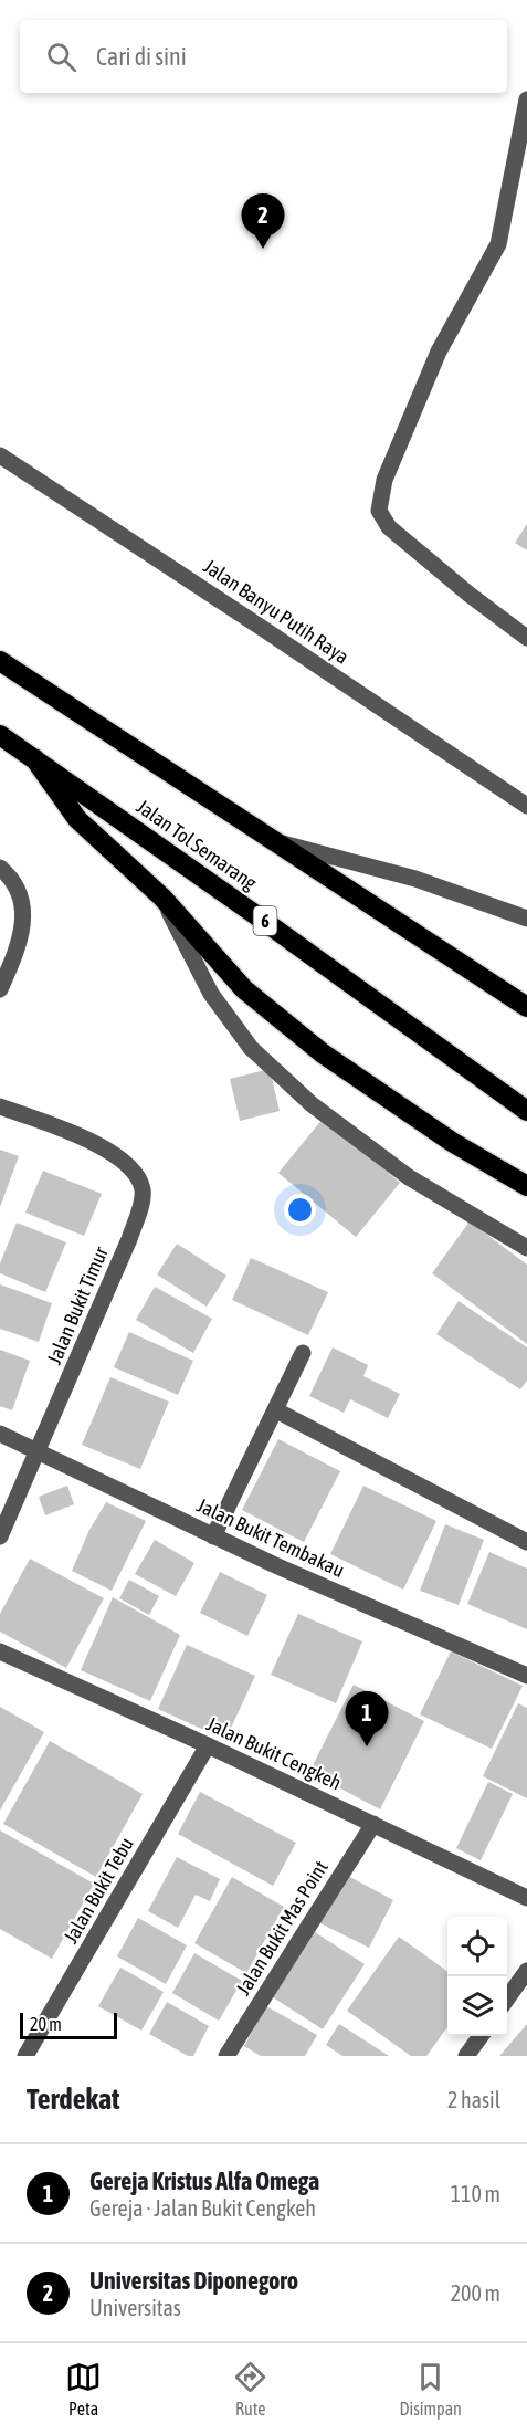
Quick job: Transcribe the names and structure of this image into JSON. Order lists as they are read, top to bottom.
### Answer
{
  "streets": {
    "highway": ["Jalan Tol Semarang", "6"],
    "street": [
      "Jalan Banyu Putih Raya",
      "Jalan Bukit Timur",
      "Jalan Bukit Tembakau",
      "Jalan Bukit Cengkeh",
      "Jalan Bukit Tebu",
      "Jalan Bukit Mas Point"
    ]
  },
  "crossings": [
    ["Jalan Bukit Timur", "Jalan Bukit Tembakau"],
    ["Jalan Bukit Cengkeh", "Jalan Bukit Tebu"],
    ["Jalan Bukit Cengkeh", "Jalan Bukit Mas Point"]
  ],
  "scale_bar": "20 m",
  "page": {
    "search": "Cari di sini",
    "pins": ["2", "1"],
    "scale": "20 m",
    "heading": ["Terdekat", "2 hasil"],
    "list": [
      {
        "mark": "1",
        "name": "Gereja Kristus Alfa Omega",
        "note": "Gereja · Jalan Bukit Cengkeh",
        "value": "110 m"
      },
      {
        "mark": "2",
        "name": "Universitas Diponegoro",
        "note": "Universitas",
        "value": "200 m"
      }
    ],
    "nav": ["Peta", "Rute", "Disimpan"]
  }
}
